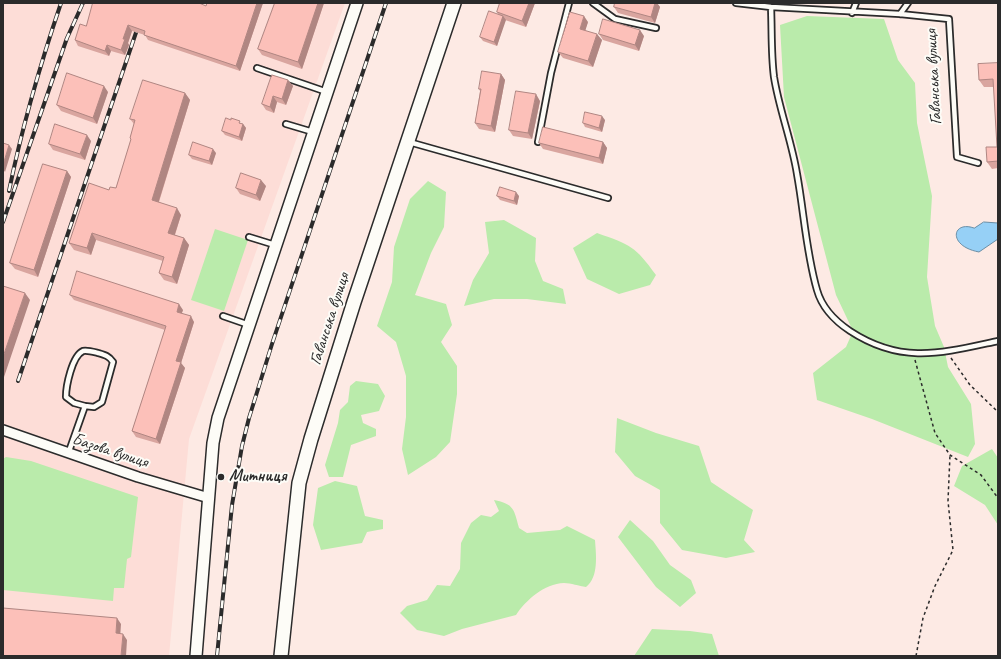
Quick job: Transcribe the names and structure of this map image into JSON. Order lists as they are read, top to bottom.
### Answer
{
  "streets": {
    "main road": ["Гаванська вулиця"],
    "street": ["Базова вулиця"]
  },
  "places": ["Митниця"]
}
